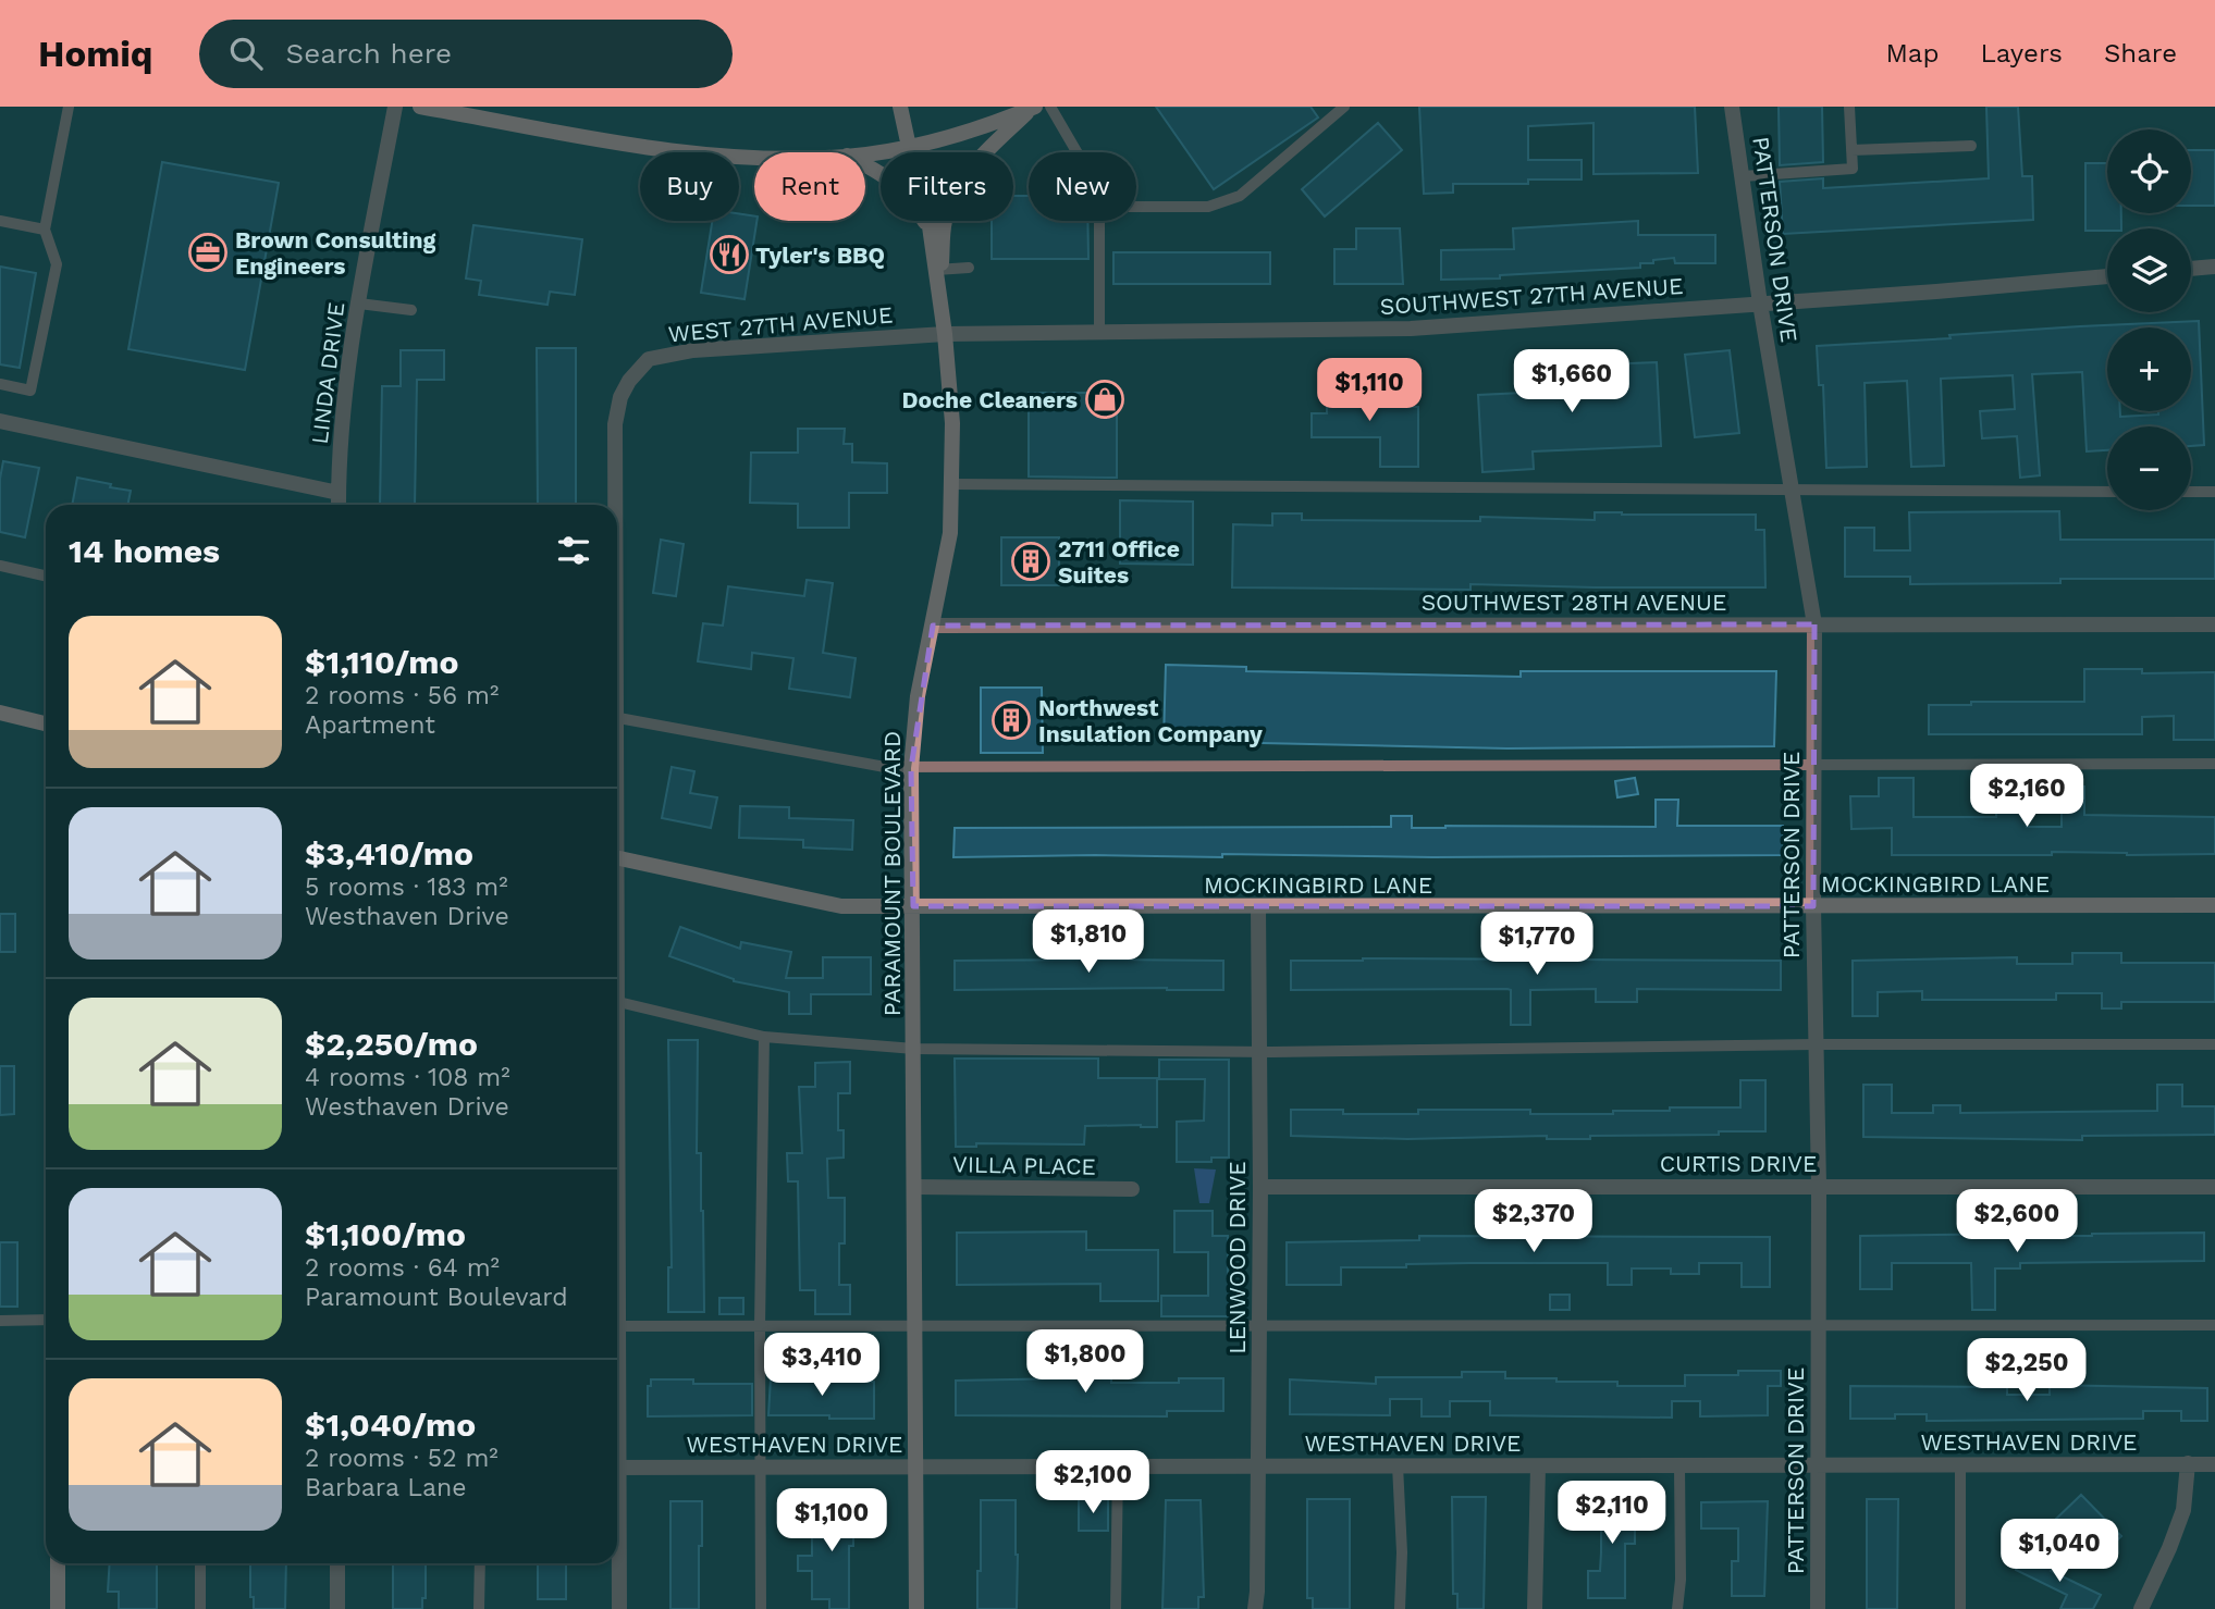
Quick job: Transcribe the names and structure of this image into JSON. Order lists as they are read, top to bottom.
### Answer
{
  "streets": {
    "main road": ["PARAMOUNT BOULEVARD", "MOCKINGBIRD LANE"],
    "street": [
      "PATTERSON DRIVE",
      "SOUTHWEST 27TH AVENUE",
      "WEST 27TH AVENUE",
      "LINDA DRIVE",
      "SOUTHWEST 28TH AVENUE",
      "CURTIS DRIVE",
      "VILLA PLACE",
      "LENWOOD DRIVE",
      "WESTHAVEN DRIVE"
    ]
  },
  "crossings": [
    ["PATTERSON DRIVE", "SOUTHWEST 27TH AVENUE"],
    ["PATTERSON DRIVE", "SOUTHWEST 28TH AVENUE"],
    ["PATTERSON DRIVE", "MOCKINGBIRD LANE"],
    ["PATTERSON DRIVE", "CURTIS DRIVE"],
    ["PATTERSON DRIVE", "WESTHAVEN DRIVE"],
    ["SOUTHWEST 27TH AVENUE", "WEST 27TH AVENUE"],
    ["SOUTHWEST 27TH AVENUE", "PARAMOUNT BOULEVARD"],
    ["WEST 27TH AVENUE", "PARAMOUNT BOULEVARD"],
    ["SOUTHWEST 28TH AVENUE", "PARAMOUNT BOULEVARD"],
    ["PARAMOUNT BOULEVARD", "MOCKINGBIRD LANE"],
    ["PARAMOUNT BOULEVARD", "VILLA PLACE"],
    ["PARAMOUNT BOULEVARD", "WESTHAVEN DRIVE"],
    ["MOCKINGBIRD LANE", "LENWOOD DRIVE"],
    ["CURTIS DRIVE", "LENWOOD DRIVE"],
    ["LENWOOD DRIVE", "WESTHAVEN DRIVE"]
  ],
  "places": {
    "office": ["Brown Consulting Engineers"],
    "restaurant": ["Tyler's BBQ"],
    "shop": ["Doche Cleaners"],
    "building": ["2711 Office Suites", "Northwest Insulation Company"]
  },
  "page": {
    "header": "Homiq",
    "search": "Search here",
    "nav": ["Map", "Layers", "Share"],
    "map_buttons": ["+", "−"],
    "chip": [
      "Buy",
      "Rent",
      "Filters",
      "New"
    ],
    "price": [
      "$1,660",
      "$1,110",
      "$2,160",
      "$1,810",
      "$1,770",
      "$2,370",
      "$2,600",
      "$1,800",
      "$3,410",
      "$2,250",
      "$2,100",
      "$2,110",
      "$1,100",
      "$1,040"
    ],
    "heading": "14 homes",
    "list": [
      {
        "name": "$1,110/mo",
        "note": "2 rooms · 56 m² · Apartment"
      },
      {
        "name": "$3,410/mo",
        "note": "5 rooms · 183 m² · Westhaven Drive"
      },
      {
        "name": "$2,250/mo",
        "note": "4 rooms · 108 m² · Westhaven Drive"
      },
      {
        "name": "$1,100/mo",
        "note": "2 rooms · 64 m² · Paramount Boulevard"
      },
      {
        "name": "$1,040/mo",
        "note": "2 rooms · 52 m² · Barbara Lane"
      }
    ]
  }
}
